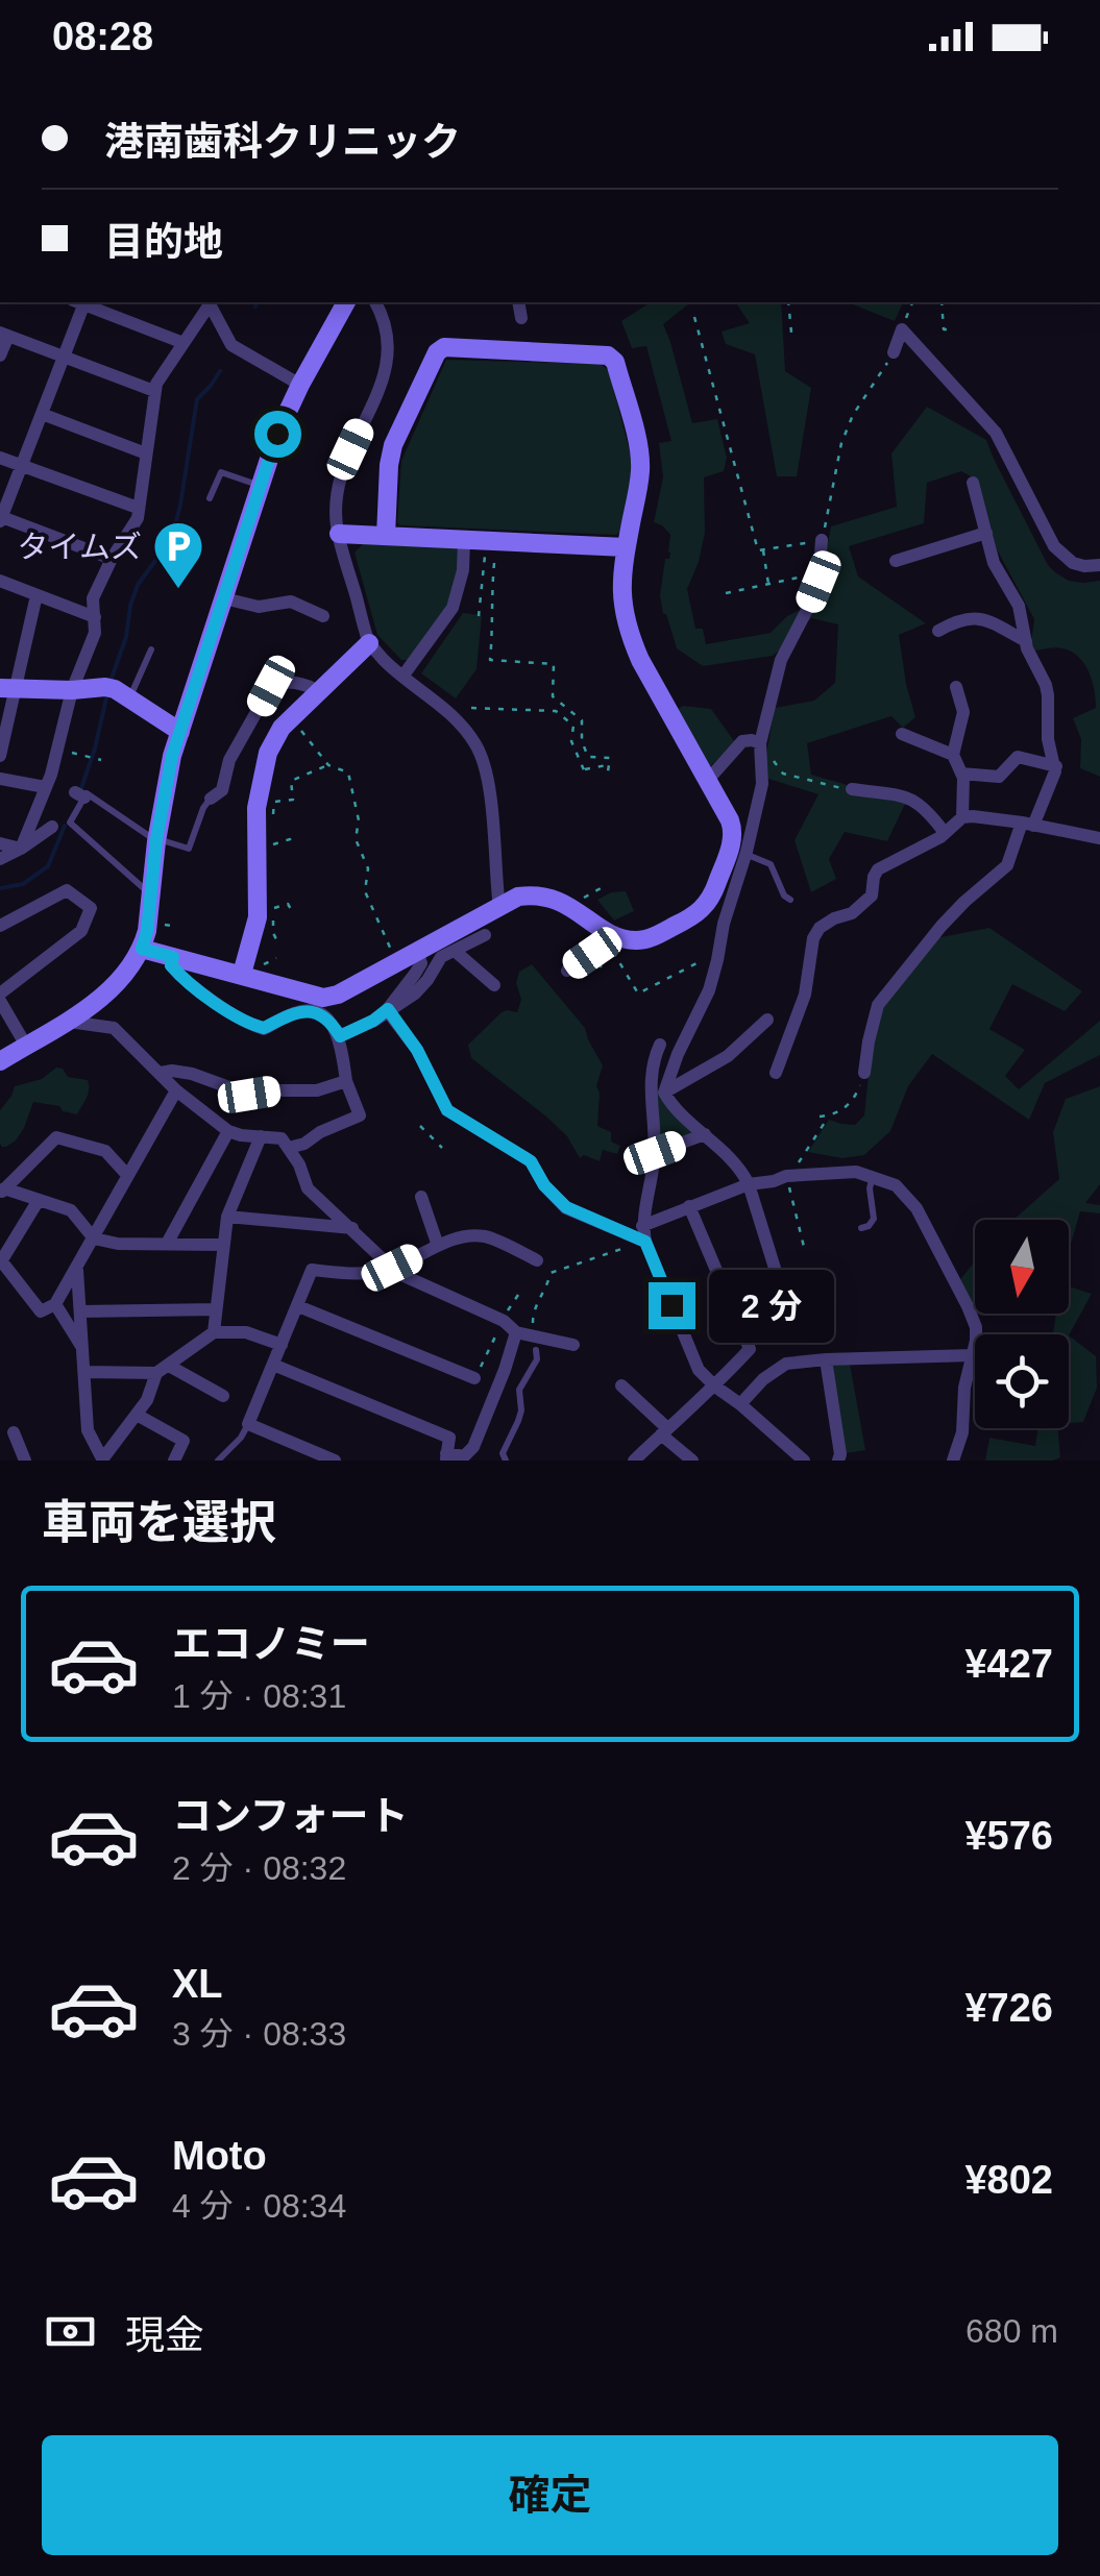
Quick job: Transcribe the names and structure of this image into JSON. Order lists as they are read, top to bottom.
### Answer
{
  "places": {
    "parking": ["タイムズ"]
  },
  "north": "bottom",
  "page": {
    "status": "08:28",
    "banner": ["港南歯科クリニック", "目的地"],
    "bubble": "2 分",
    "heading": "車両を選択",
    "list": [
      {
        "name": "エコノミー",
        "note": "1 分 · 08:31",
        "value": "¥427"
      },
      {
        "name": "コンフォート",
        "note": "2 分 · 08:32",
        "value": "¥576"
      },
      {
        "name": "XL",
        "note": "3 分 · 08:33",
        "value": "¥726"
      },
      {
        "name": "Moto",
        "note": "4 分 · 08:34",
        "value": "¥802"
      }
    ],
    "pay": ["現金", "680 m"],
    "buttons": "確定"
  }
}
